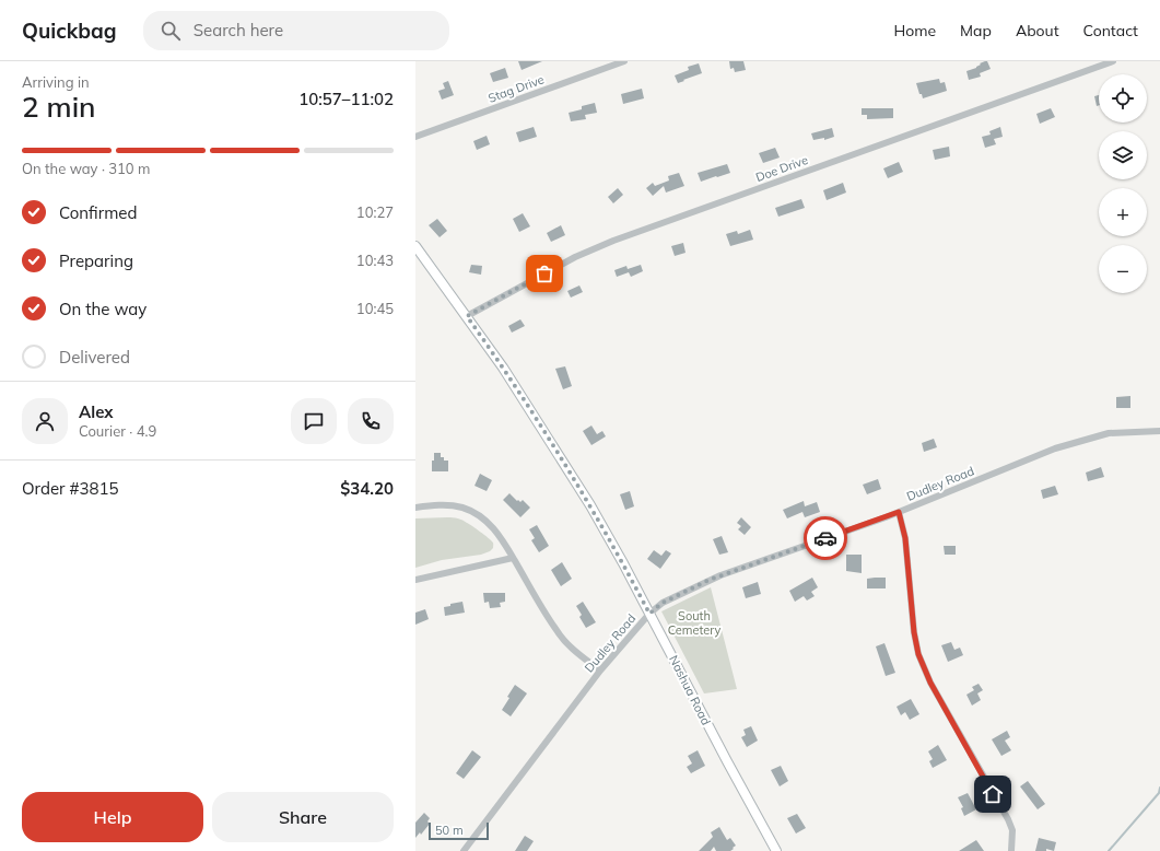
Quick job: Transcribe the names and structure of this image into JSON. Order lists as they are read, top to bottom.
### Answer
{
  "streets": {
    "main road": ["Nashua Road"],
    "street": ["Stag Drive", "Doe Drive", "Dudley Road"]
  },
  "crossings": [
    ["Doe Drive", "Nashua Road"],
    ["Dudley Road", "Nashua Road"]
  ],
  "parks": ["South Cemetery"],
  "scale_bar": "50 m",
  "page": {
    "header": "Quickbag",
    "search": "Search here",
    "nav": [
      "Home",
      "Map",
      "About",
      "Contact"
    ],
    "heading": ["2 min", "Arriving in", "10:57–11:02"],
    "panel": [
      "Alex",
      "Courier · 4.9",
      "Order #3815",
      "$34.20"
    ],
    "map_buttons": ["+", "−"],
    "bar": "On the way · 310 m",
    "list": [
      ["Confirmed", "10:27"],
      ["Preparing", "10:43"],
      ["On the way", "10:45"],
      "Delivered"
    ],
    "buttons": ["Help", "Share"],
    "scale": "50 m"
  }
}
